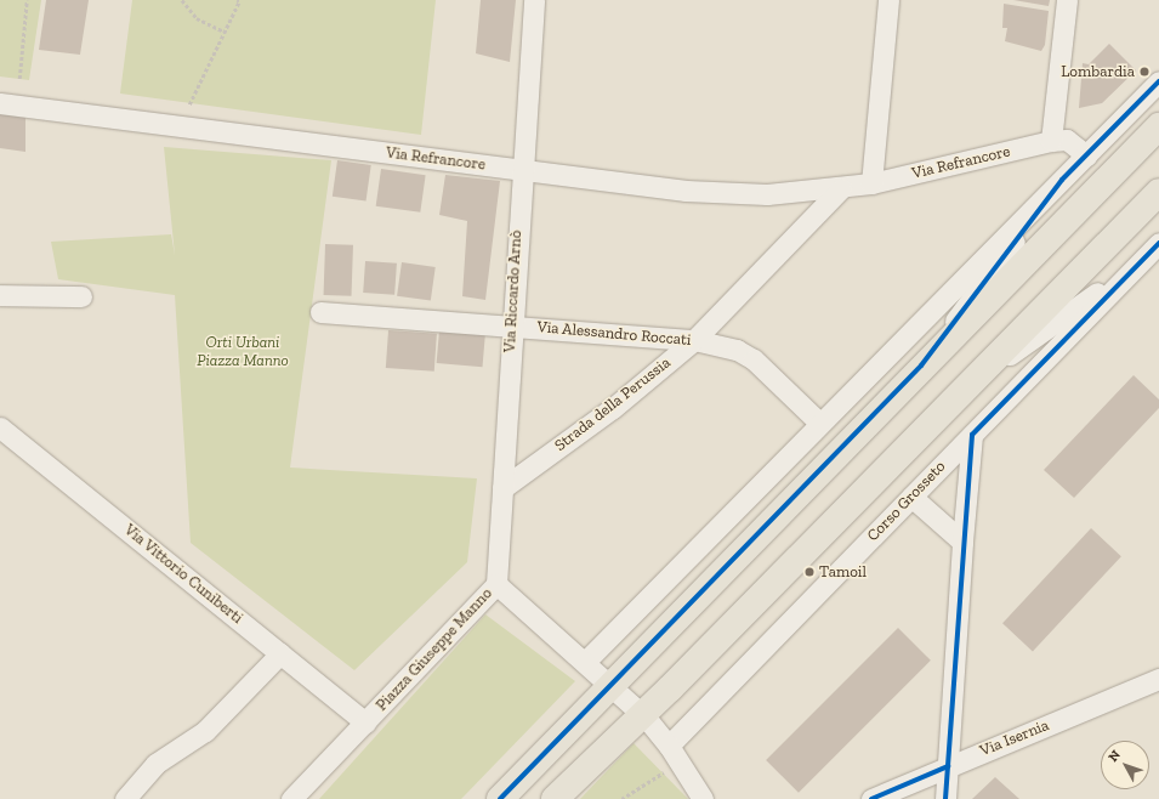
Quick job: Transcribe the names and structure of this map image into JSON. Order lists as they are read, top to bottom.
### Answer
{
  "streets": {
    "main road": ["Corso Grosseto"],
    "street": [
      "Via Refrancore",
      "Via Riccardo Arnò",
      "Via Alessandro Roccati",
      "Strada della Perussia",
      "Via Vittorio Cuniberti",
      "Piazza Giuseppe Manno",
      "Via Isernia"
    ]
  },
  "crossings": [
    ["Via Refrancore", "Via Riccardo Arnò"],
    ["Via Refrancore", "Strada della Perussia"],
    ["Via Riccardo Arnò", "Via Alessandro Roccati"],
    ["Via Riccardo Arnò", "Strada della Perussia"],
    ["Via Riccardo Arnò", "Piazza Giuseppe Manno"],
    ["Via Alessandro Roccati", "Strada della Perussia"],
    ["Via Vittorio Cuniberti", "Piazza Giuseppe Manno"]
  ],
  "parks": ["Orti Urbani Piazza Manno"],
  "places": ["Lombardia", "Tamoil"],
  "north": "top left"
}
